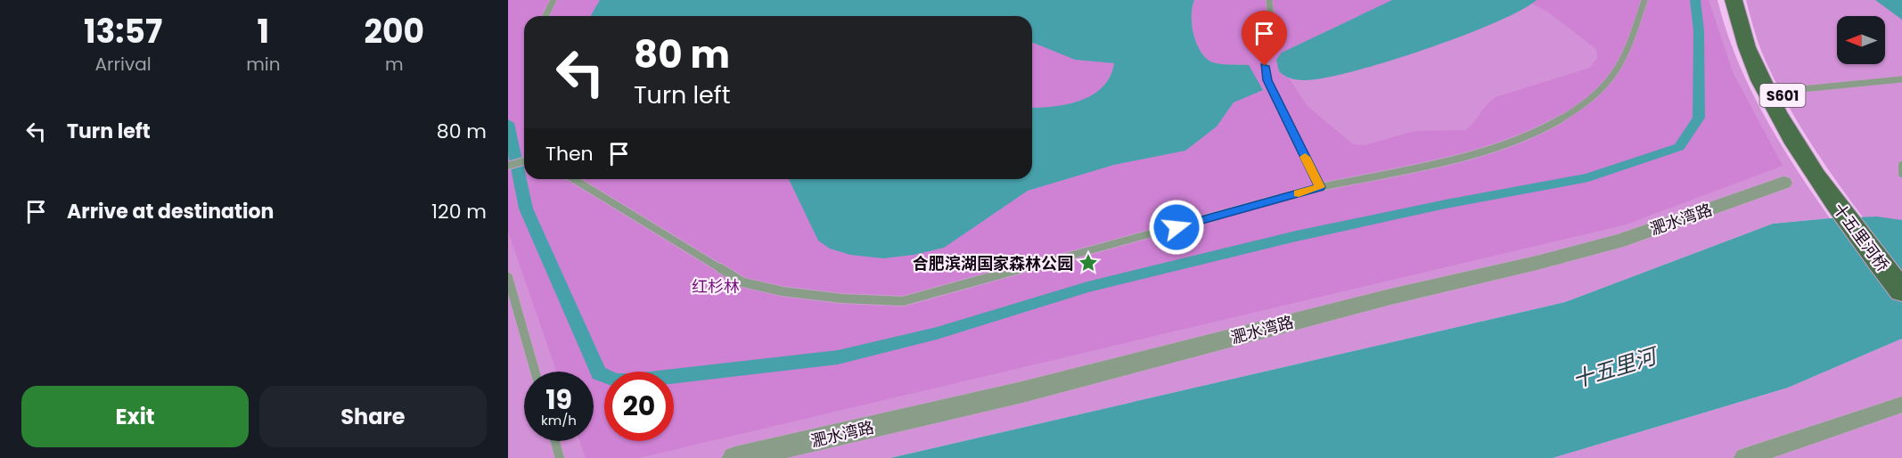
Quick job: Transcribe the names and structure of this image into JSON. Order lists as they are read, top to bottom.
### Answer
{
  "streets": {
    "main road": ["S601", "十五里河桥"],
    "street": ["淝水湾路"]
  },
  "crossings": [
    ["S601", "十五里河桥"]
  ],
  "water": ["十五里河"],
  "parks": ["红杉林"],
  "places": {
    "place": ["合肥滨湖国家森林公园"]
  },
  "north": "left",
  "page": {
    "eta": [
      "13:57",
      "Arrival",
      "1",
      "min",
      "200",
      "m"
    ],
    "turn": ["80 m", "Turn left"],
    "list": [
      {
        "name": "Turn left",
        "value": "80 m"
      },
      {
        "name": "Arrive at destination",
        "value": "120 m"
      }
    ],
    "then": "Then",
    "speed": "19 km/h",
    "limit": "20",
    "buttons": ["Exit", "Share"]
  }
}
